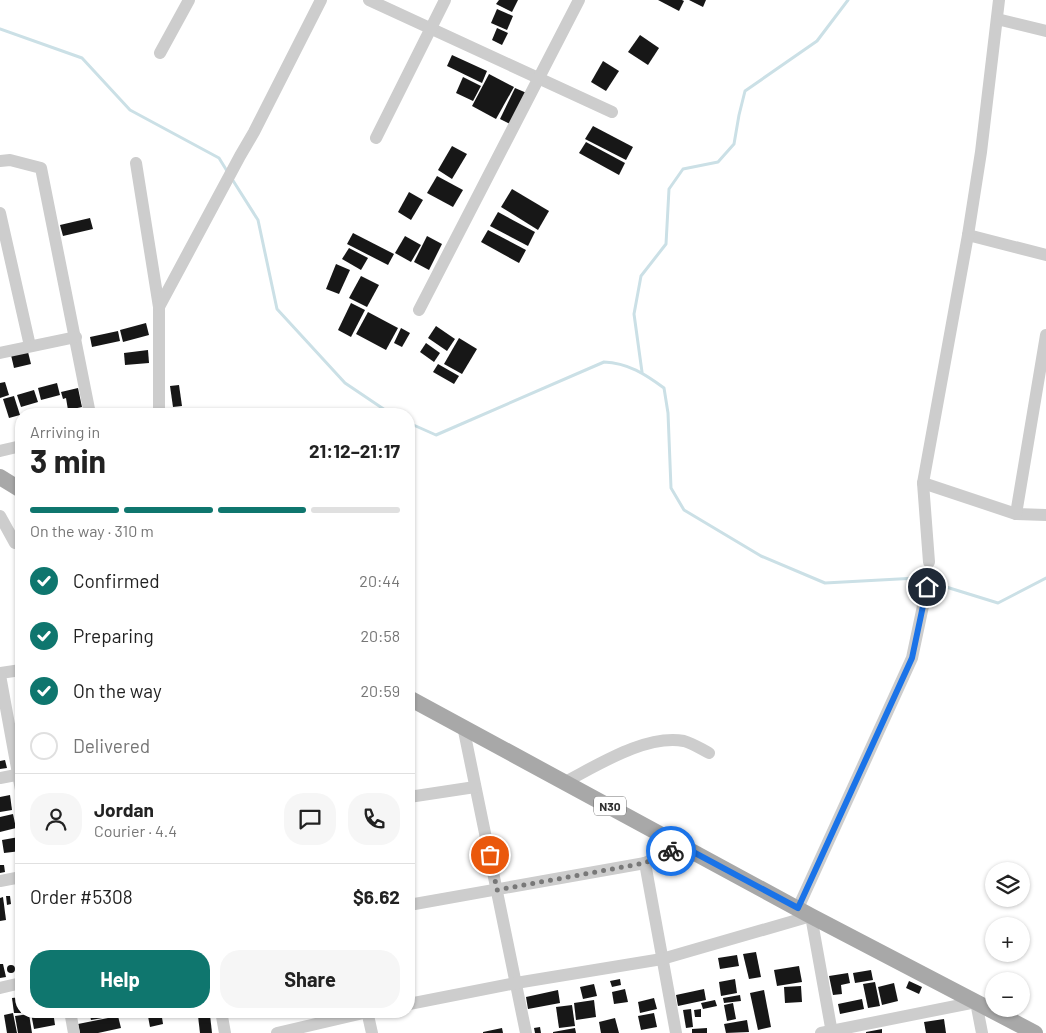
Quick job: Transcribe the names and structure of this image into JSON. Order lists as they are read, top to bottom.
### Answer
{
  "streets": {
    "main road": ["N30"]
  },
  "page": {
    "heading": ["3 min", "Arriving in", "21:12–21:17"],
    "panel": [
      "Jordan",
      "Courier · 4.4",
      "Order #5308",
      "$6.62"
    ],
    "bar": "On the way · 310 m",
    "list": [
      ["Confirmed", "20:44"],
      ["Preparing", "20:58"],
      ["On the way", "20:59"],
      "Delivered"
    ],
    "map_buttons": ["+", "−"],
    "buttons": ["Help", "Share"]
  }
}
